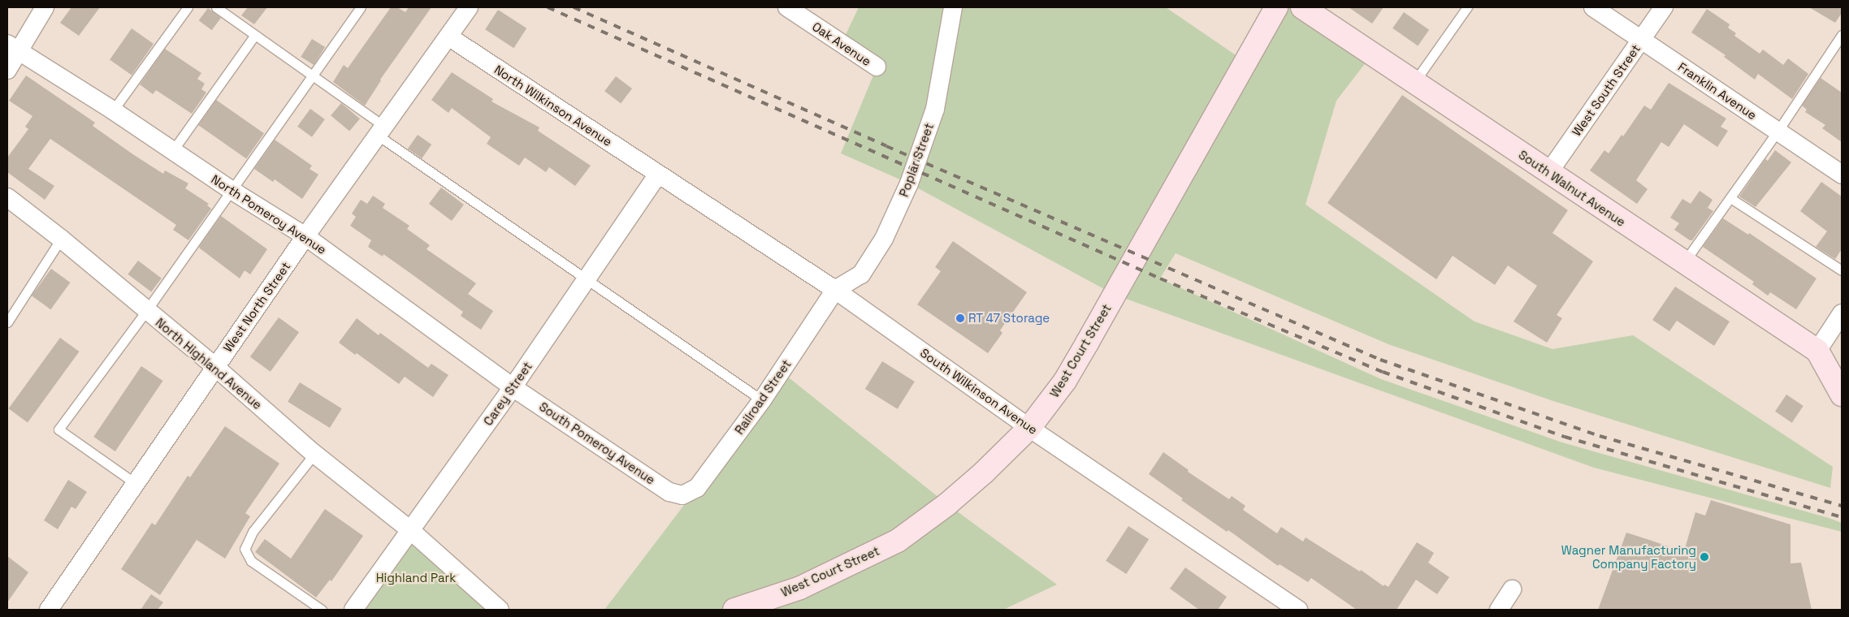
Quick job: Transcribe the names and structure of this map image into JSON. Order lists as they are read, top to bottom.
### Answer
{
  "streets": {
    "main road": ["South Walnut Avenue", "West Court Street"],
    "street": [
      "Oak Avenue",
      "West South Street",
      "Franklin Avenue",
      "North Wilkinson Avenue",
      "Poplar Street",
      "North Pomeroy Avenue",
      "West North Street",
      "North Highland Avenue",
      "South Wilkinson Avenue",
      "Carey Street",
      "Railroad Street",
      "South Pomeroy Avenue"
    ]
  },
  "crossings": [
    ["West South Street", "Franklin Avenue"],
    ["West South Street", "South Walnut Avenue"],
    ["North Wilkinson Avenue", "West North Street"],
    ["North Wilkinson Avenue", "South Wilkinson Avenue"],
    ["North Wilkinson Avenue", "Carey Street"],
    ["Poplar Street", "South Wilkinson Avenue"],
    ["Poplar Street", "Railroad Street"],
    ["North Pomeroy Avenue", "West North Street"],
    ["North Pomeroy Avenue", "Carey Street"],
    ["North Pomeroy Avenue", "South Pomeroy Avenue"],
    ["West North Street", "North Highland Avenue"],
    ["West Court Street", "South Wilkinson Avenue"],
    ["North Highland Avenue", "Carey Street"],
    ["South Wilkinson Avenue", "Carey Street"],
    ["South Wilkinson Avenue", "Railroad Street"],
    ["Carey Street", "South Pomeroy Avenue"],
    ["Railroad Street", "South Pomeroy Avenue"]
  ],
  "parks": ["Highland Park"],
  "places": ["RT 47 Storage", "Wagner Manufacturing Company Factory"]
}
